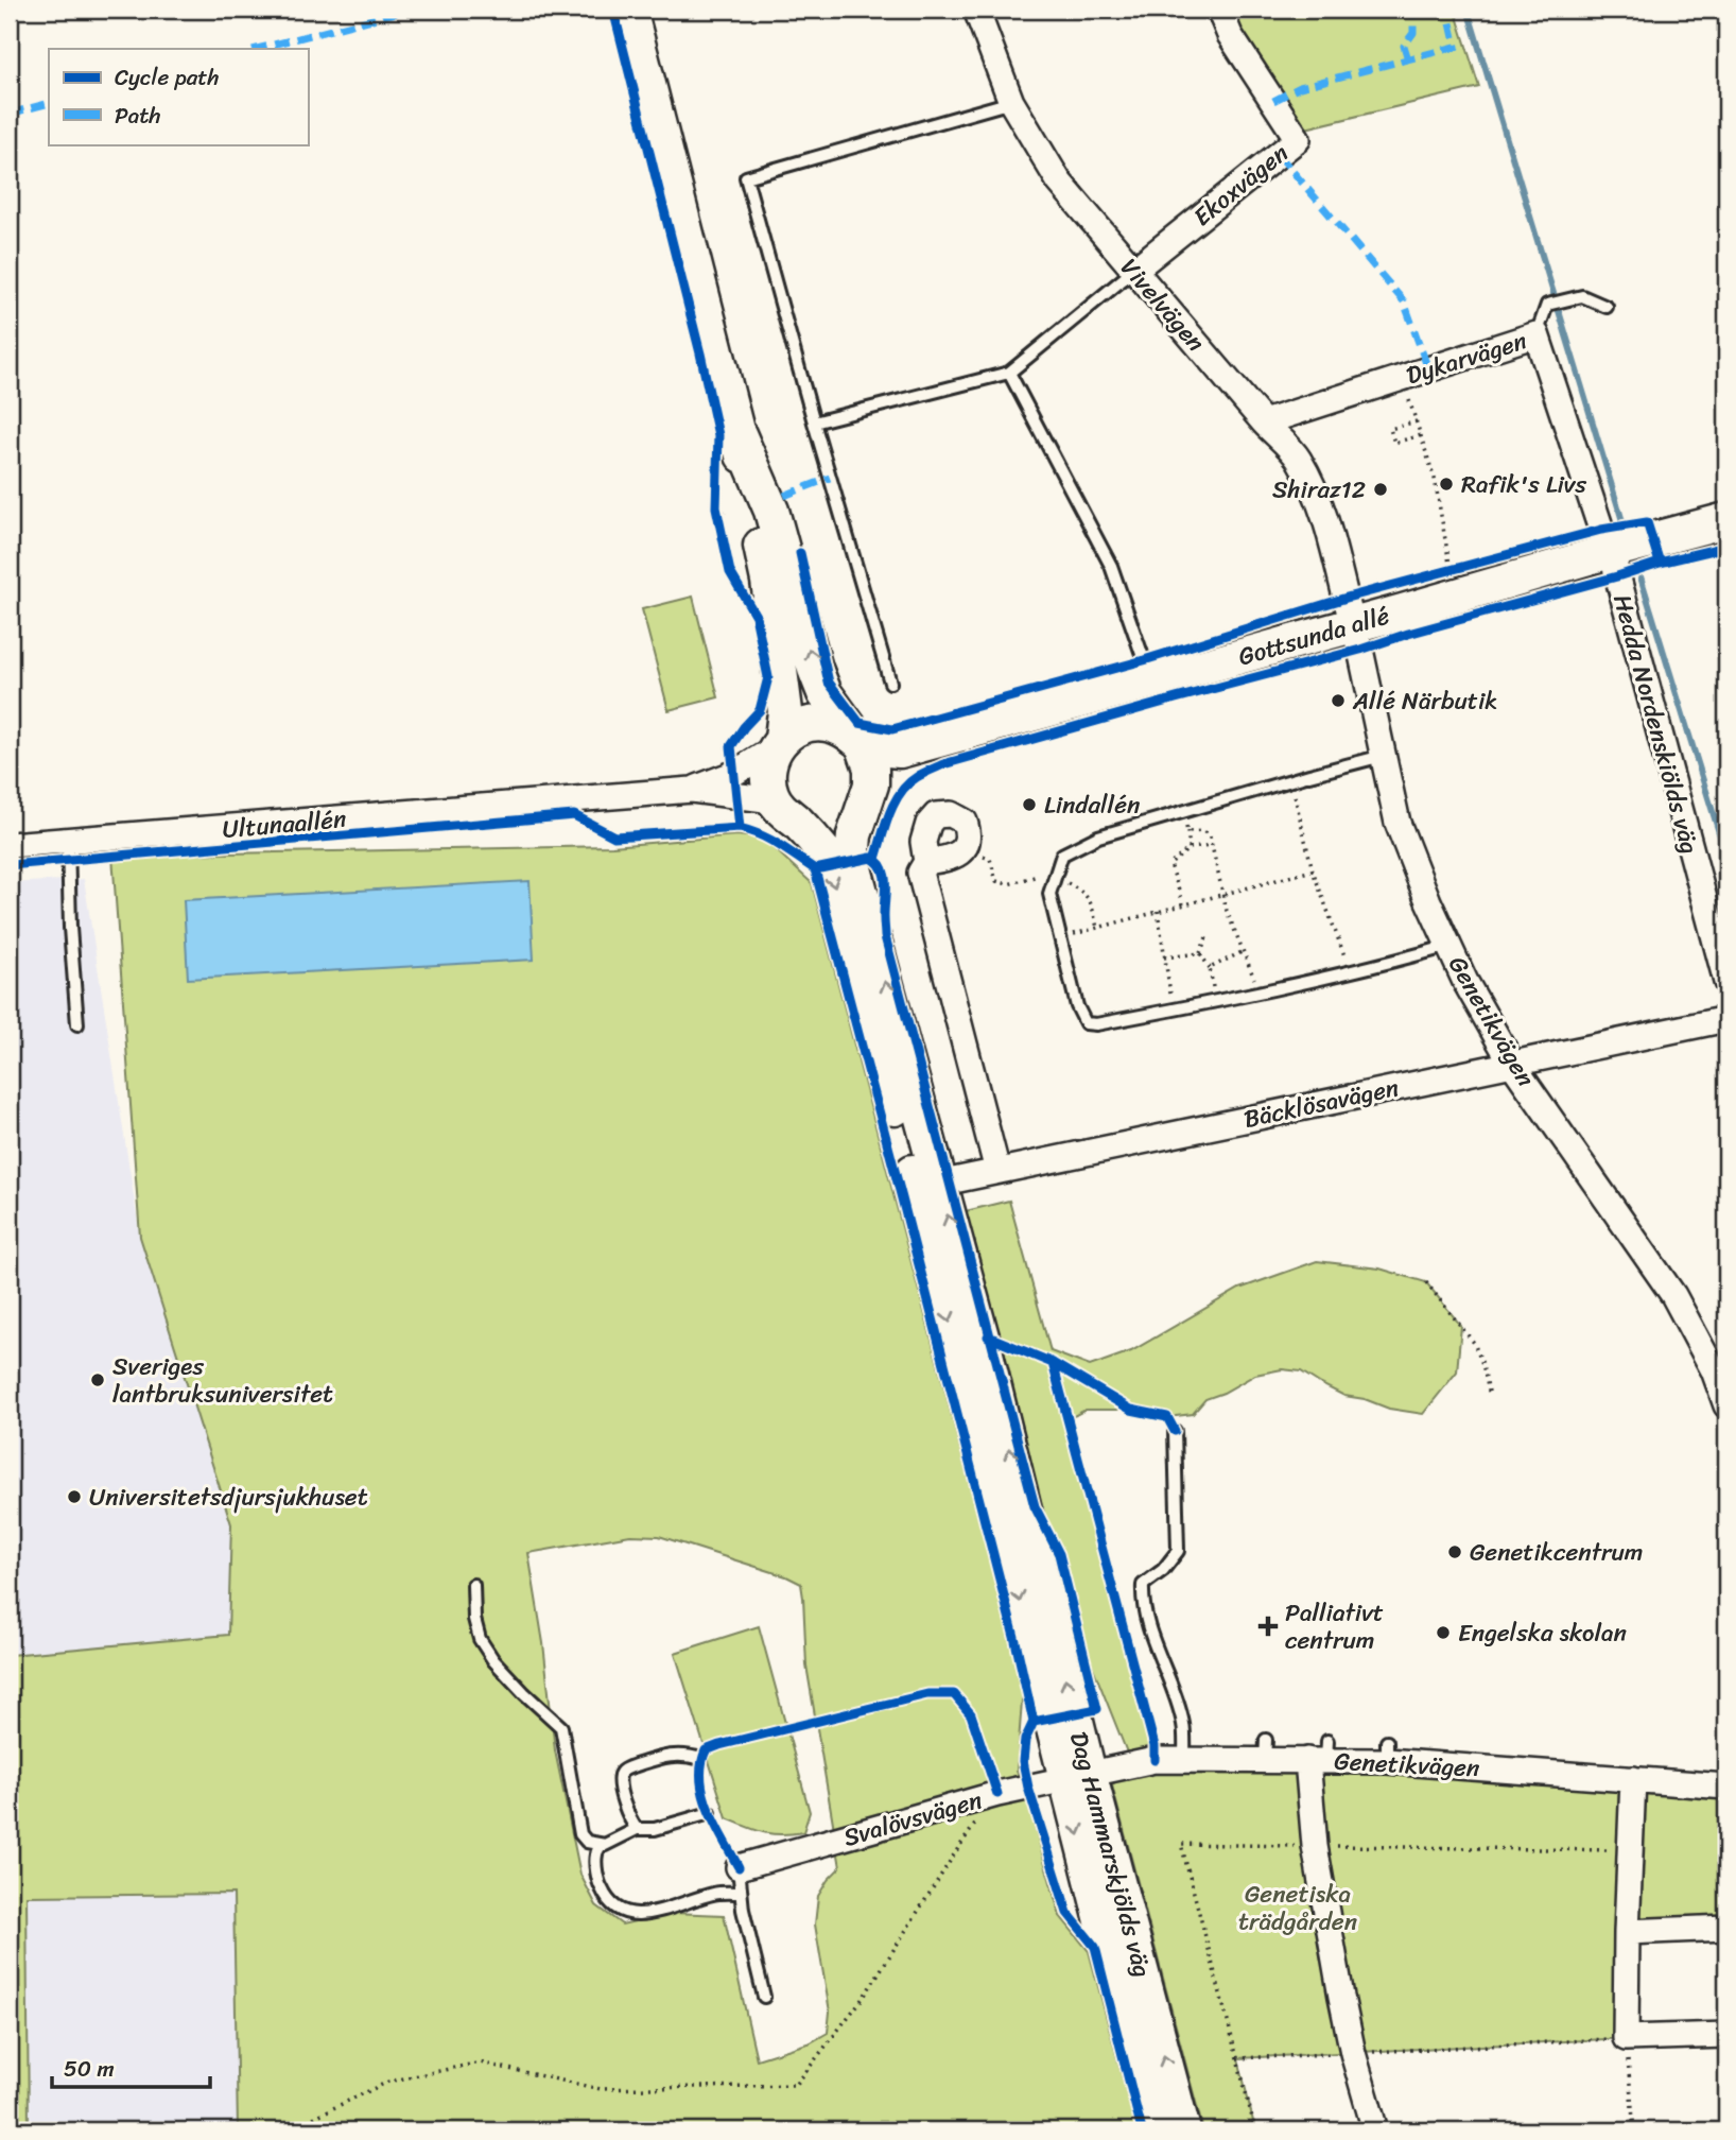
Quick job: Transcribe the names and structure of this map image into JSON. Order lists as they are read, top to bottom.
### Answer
{
  "streets": {
    "main road": ["Gottsunda allé", "Dag Hammarskjölds väg"],
    "street": [
      "Ekoxvägen",
      "Vivelvägen",
      "Dykarvägen",
      "Hedda Nordenskiölds väg",
      "Ultunaallén",
      "Genetikvägen",
      "Bäcklösavägen",
      "Svalövsvägen"
    ]
  },
  "crossings": [
    ["Ekoxvägen", "Vivelvägen"],
    ["Vivelvägen", "Dykarvägen"],
    ["Vivelvägen", "Gottsunda allé"],
    ["Vivelvägen", "Genetikvägen"],
    ["Dykarvägen", "Gottsunda allé"],
    ["Dykarvägen", "Hedda Nordenskiölds väg"],
    ["Gottsunda allé", "Hedda Nordenskiölds väg"],
    ["Gottsunda allé", "Ultunaallén"],
    ["Gottsunda allé", "Genetikvägen"],
    ["Gottsunda allé", "Dag Hammarskjölds väg"],
    ["Ultunaallén", "Dag Hammarskjölds väg"],
    ["Genetikvägen", "Bäcklösavägen"],
    ["Genetikvägen", "Svalövsvägen"],
    ["Genetikvägen", "Dag Hammarskjölds väg"],
    ["Bäcklösavägen", "Dag Hammarskjölds väg"],
    ["Svalövsvägen", "Dag Hammarskjölds väg"]
  ],
  "parks": ["Genetiska trädgården"],
  "places": {
    "other": [
      "Rafik's Livs",
      "Shiraz12",
      "Allé Närbutik",
      "Lindallén",
      "Sveriges lantbruksuniversitet",
      "Universitetsdjursjukhuset",
      "Genetikcentrum",
      "Engelska skolan"
    ],
    "health": ["Palliativt centrum"]
  },
  "legend": ["Cycle path", "Path"],
  "scale_bar": "50 m"
}
